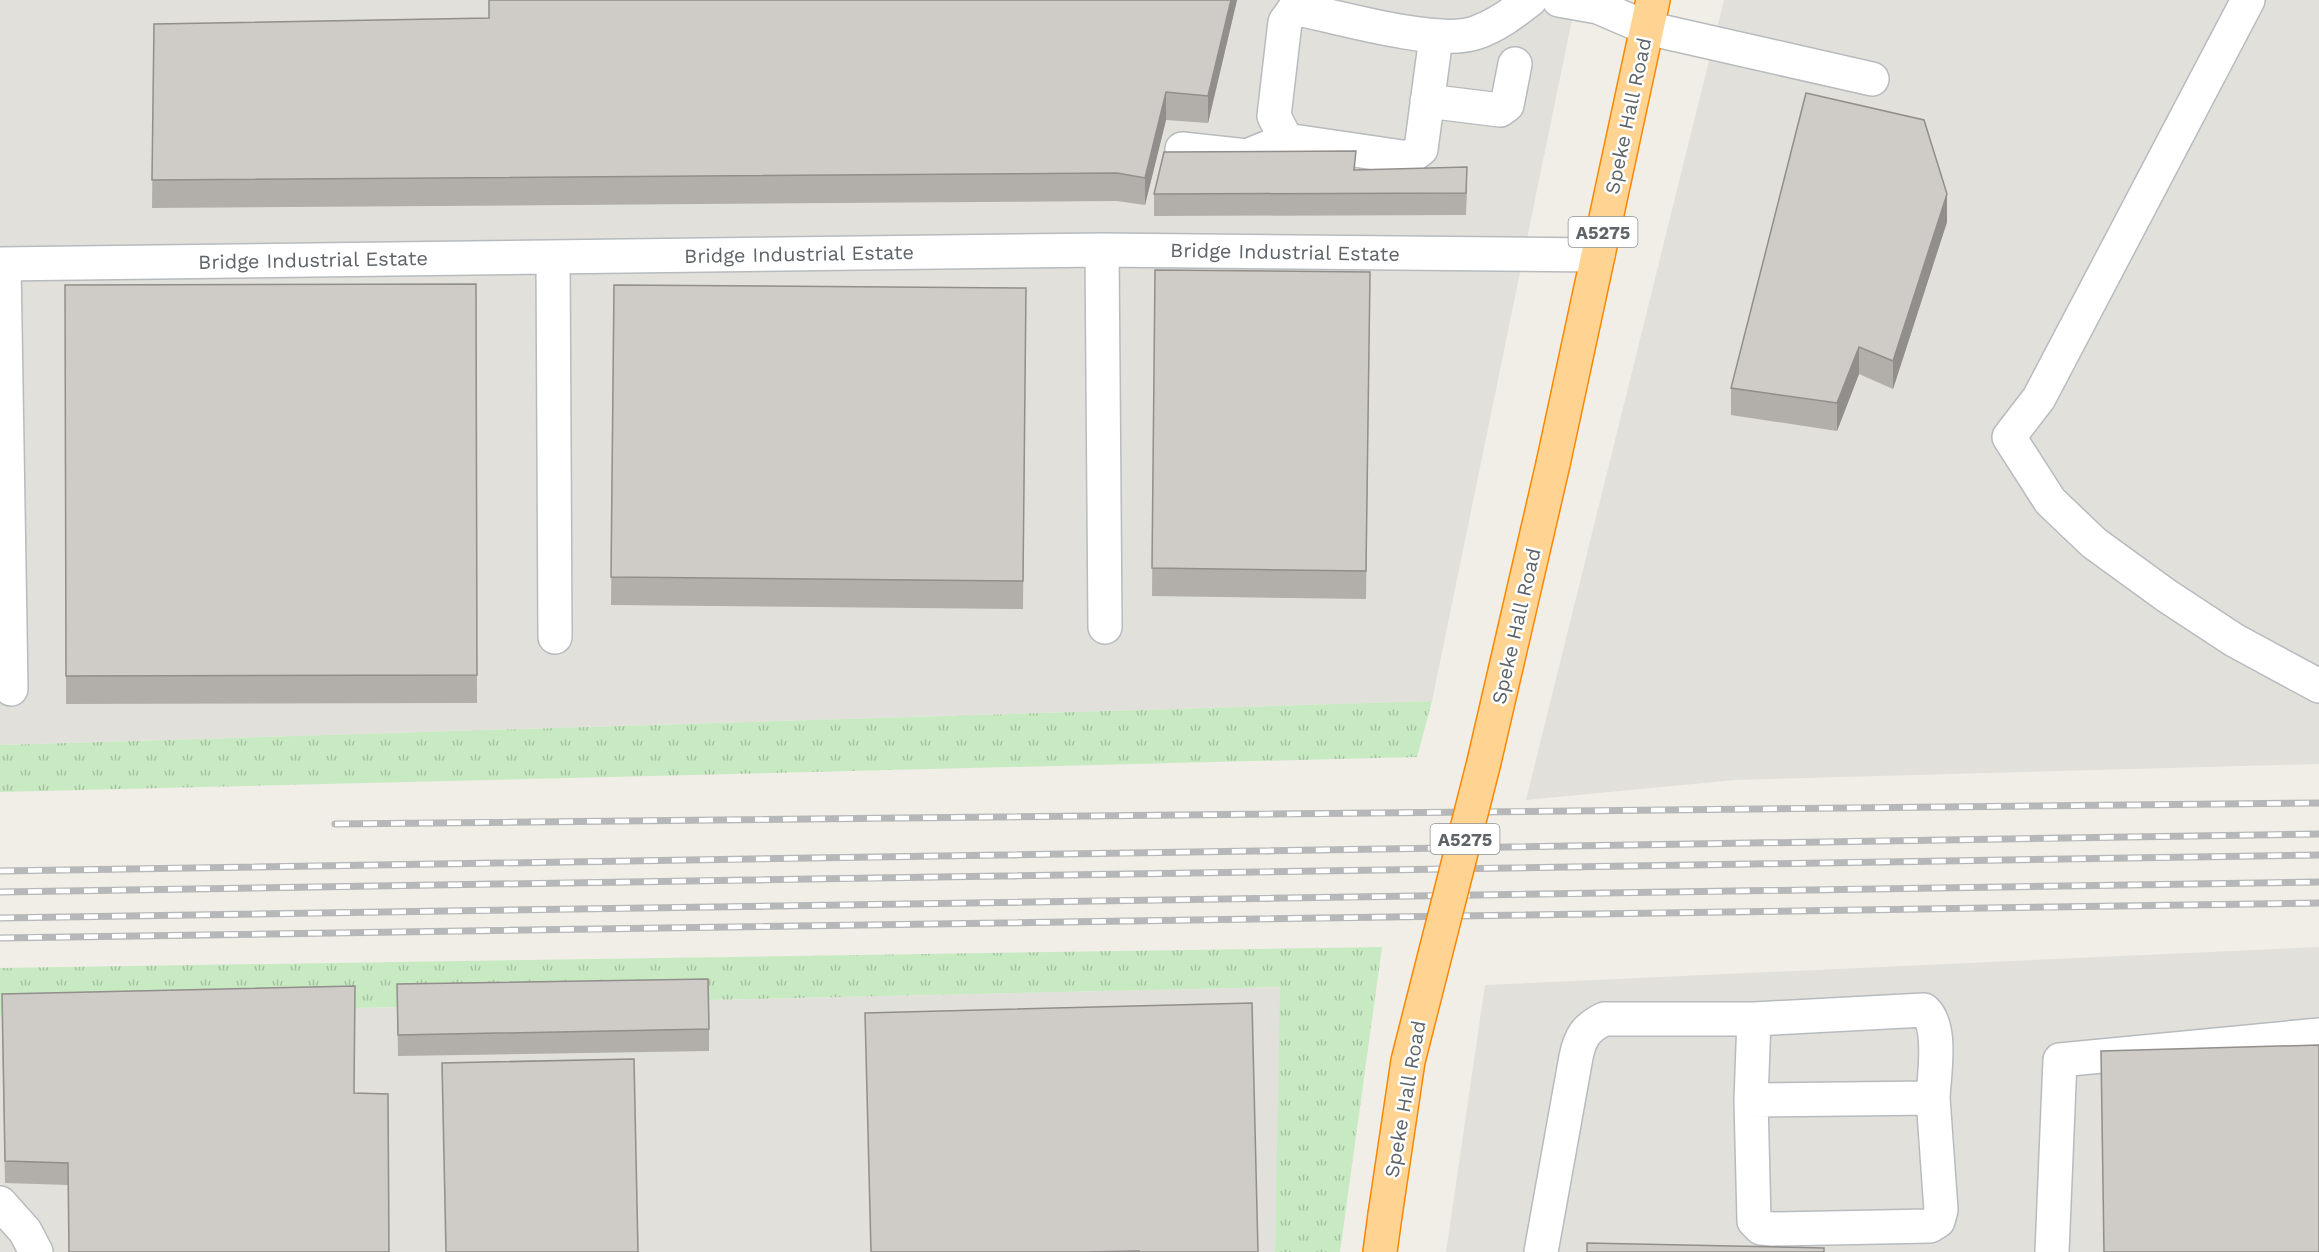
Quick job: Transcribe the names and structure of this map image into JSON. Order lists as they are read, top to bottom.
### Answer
{
  "streets": {
    "highway": ["Speke Hall Road", "A5275"],
    "street": ["Bridge Industrial Estate"]
  },
  "crossings": [
    ["Speke Hall Road", "Bridge Industrial Estate"]
  ]
}
